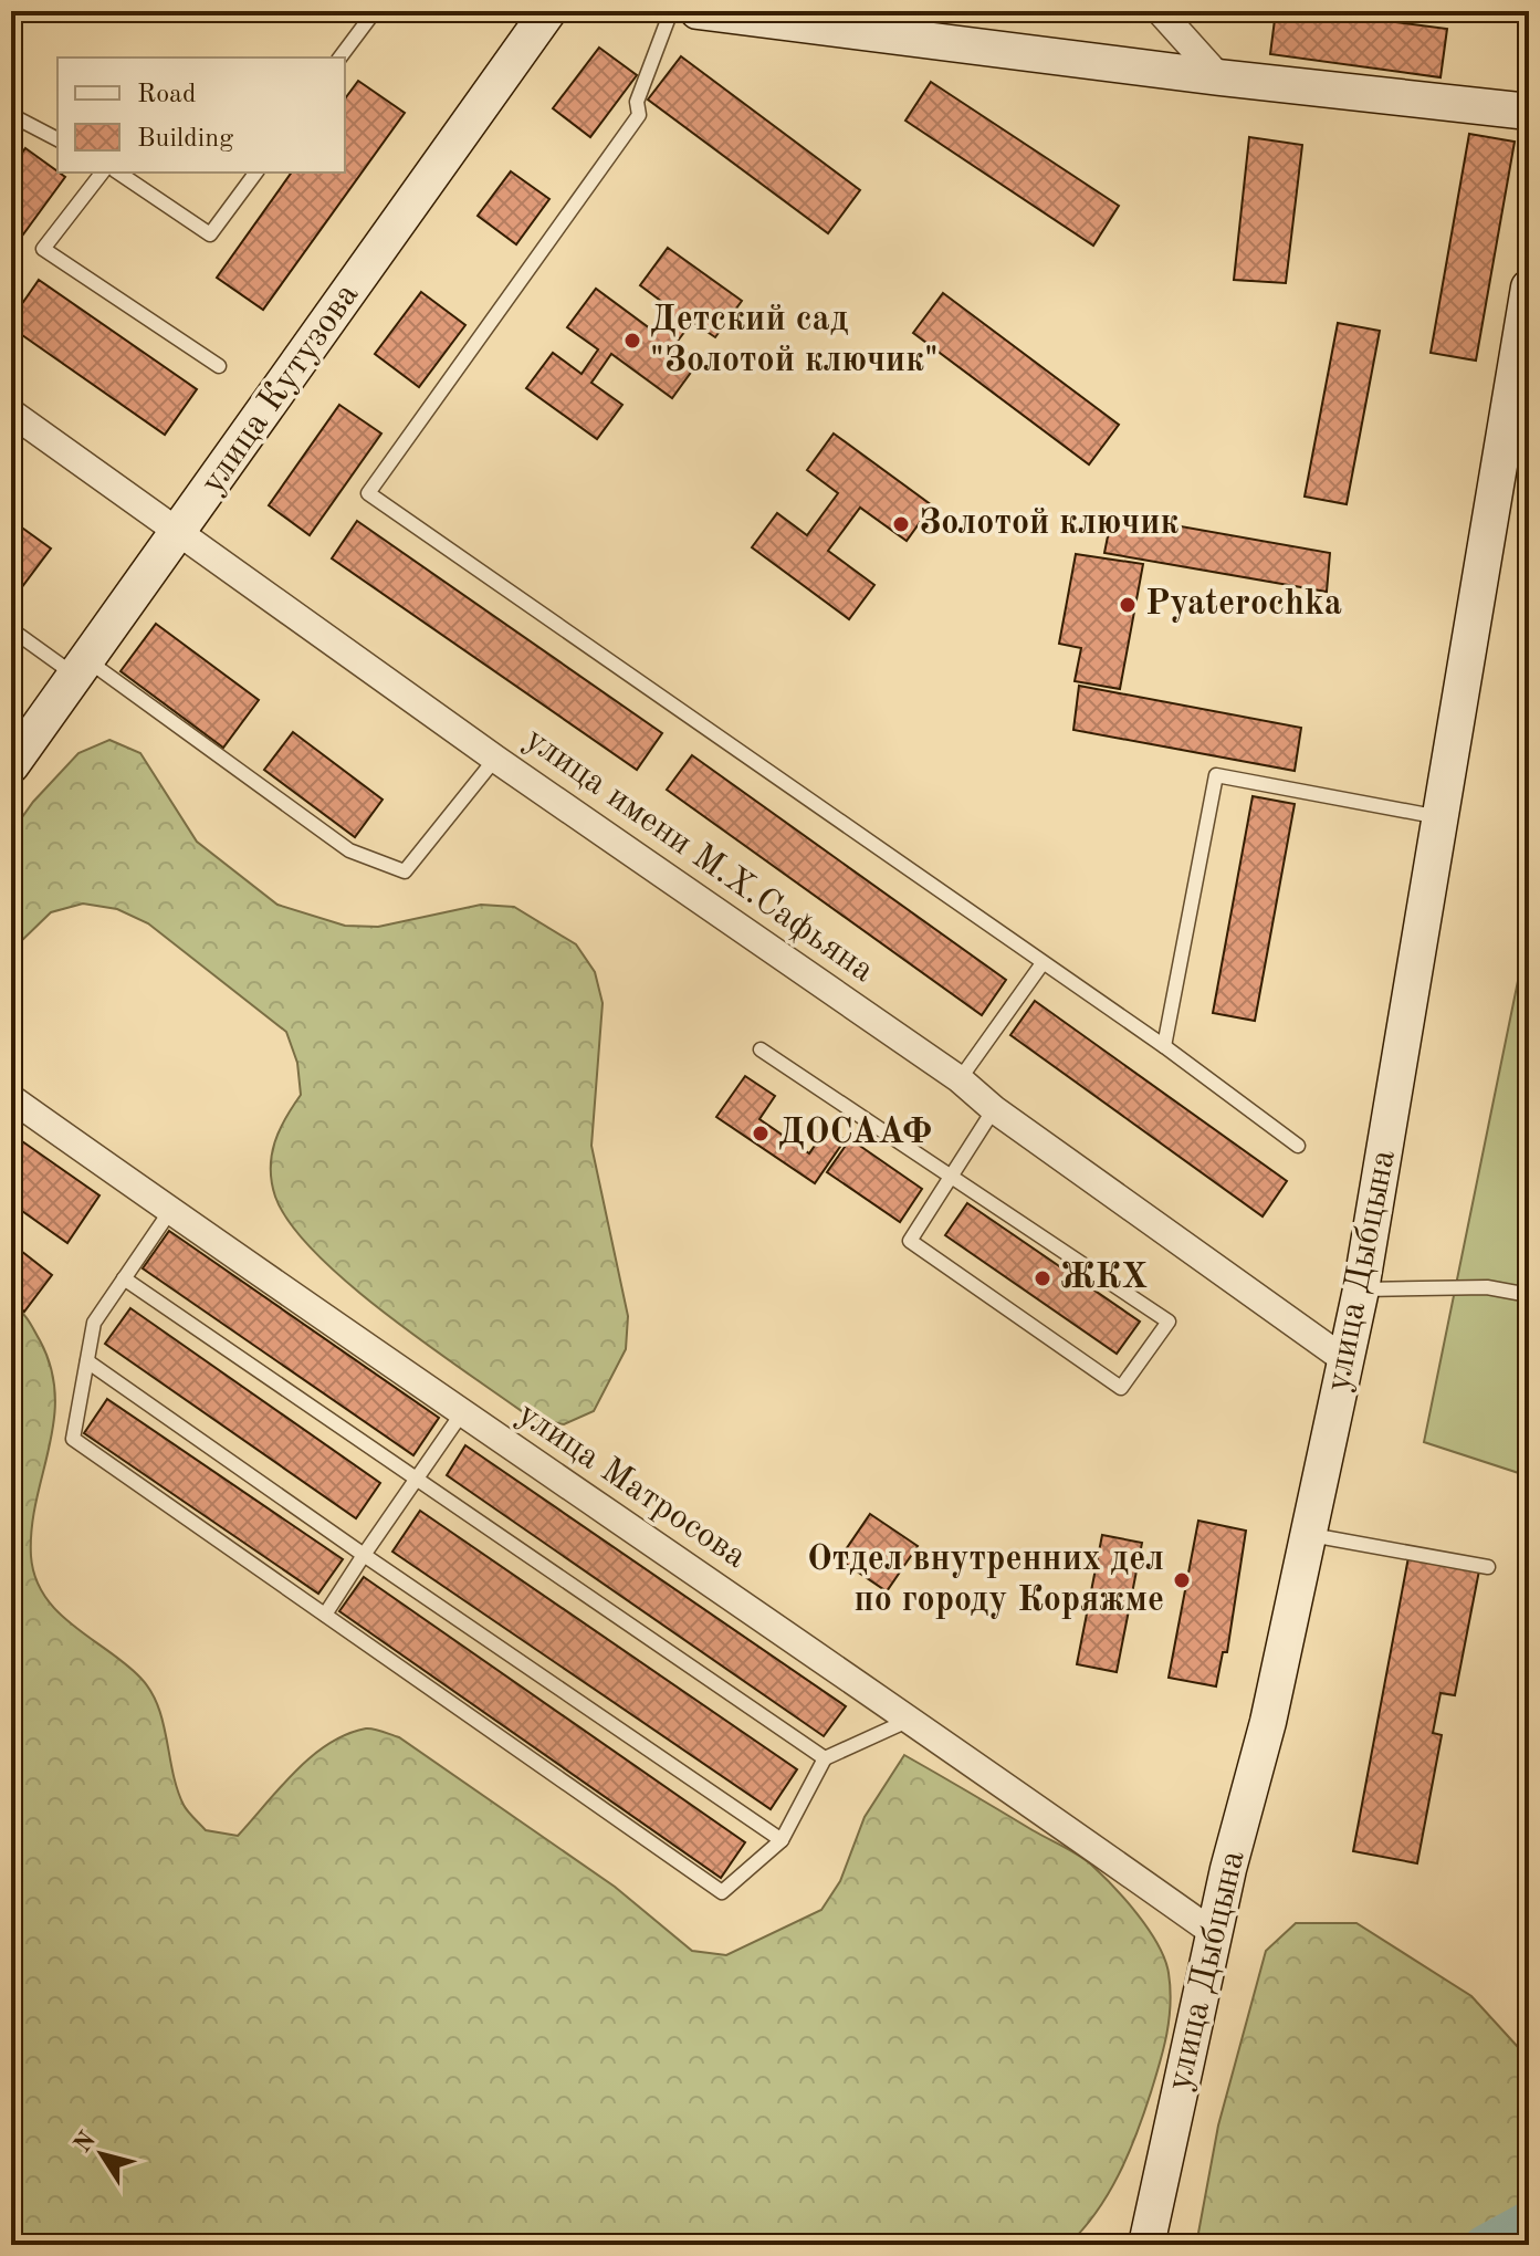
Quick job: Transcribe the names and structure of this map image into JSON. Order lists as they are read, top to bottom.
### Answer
{
  "streets": {
    "street": [
      "улица Кутузова",
      "улица имени М.Х.Сафьяна",
      "улица Дыбцына",
      "улица Матросова"
    ]
  },
  "crossings": [
    ["улица Кутузова", "улица имени М.Х.Сафьяна"],
    ["улица имени М.Х.Сафьяна", "улица Дыбцына"],
    ["улица Дыбцына", "улица Матросова"]
  ],
  "places": [
    "Детский сад \"Золотой ключик\"",
    "Золотой ключик",
    "Pyaterochka",
    "ДОСААФ",
    "ЖКХ",
    "Отдел внутренних дел по городу Коряжме"
  ],
  "legend": ["Road", "Building"],
  "north": "top left"
}
